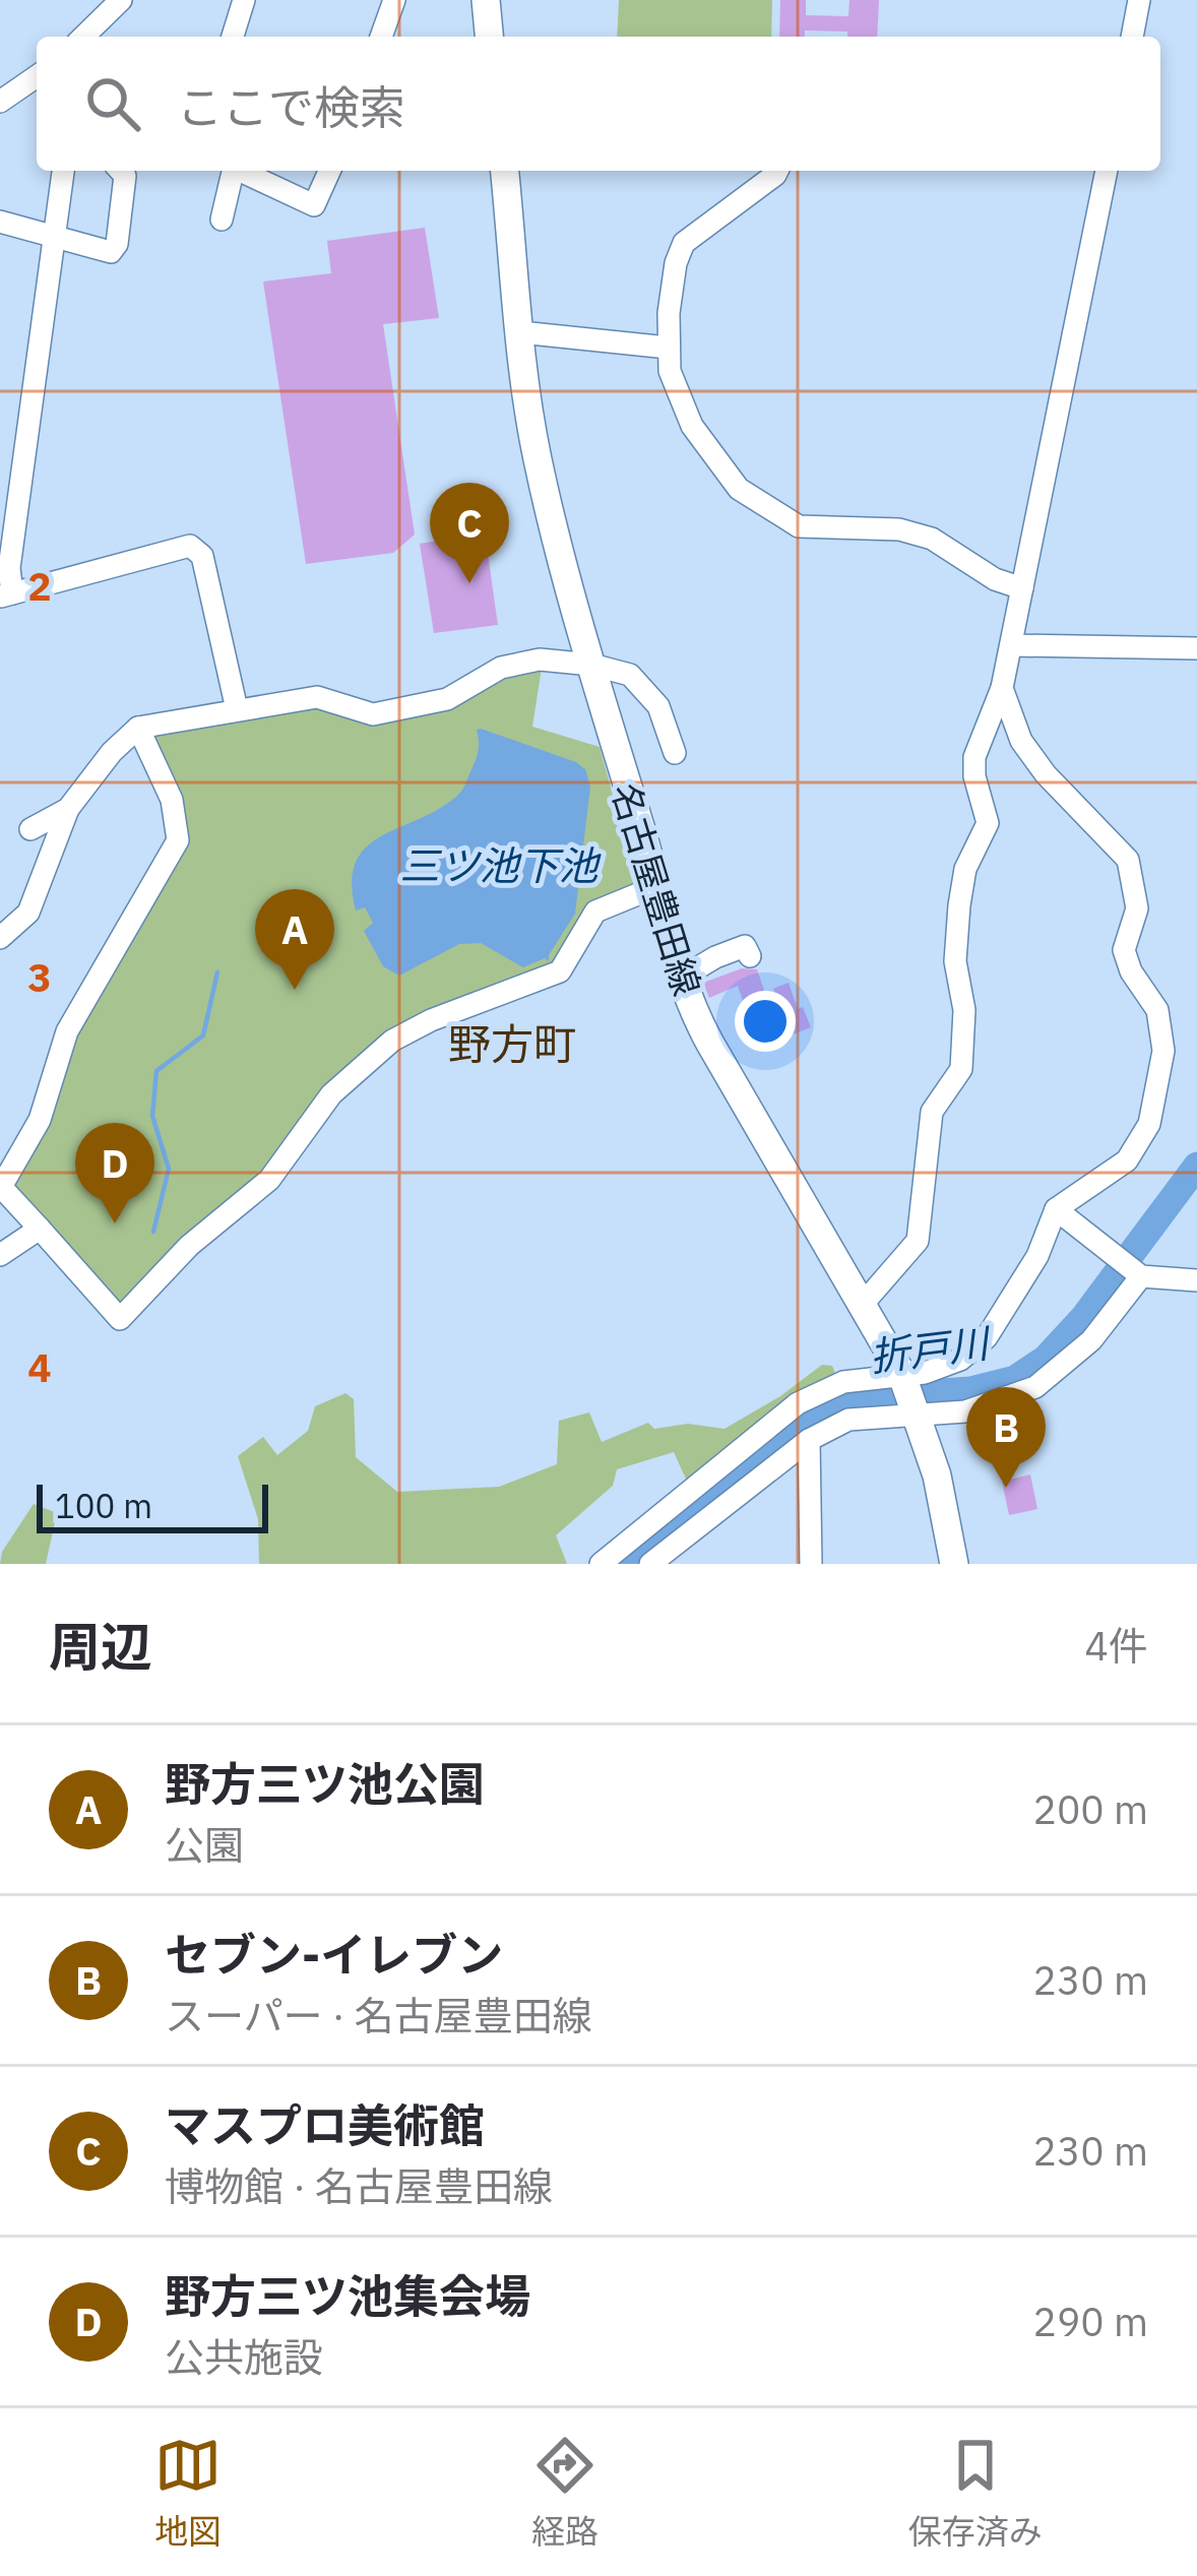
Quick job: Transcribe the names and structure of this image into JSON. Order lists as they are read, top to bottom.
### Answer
{
  "streets": {
    "main road": ["名古屋豊田線"]
  },
  "districts": ["野方町"],
  "water": ["三ツ池下池", "折戸川"],
  "scale_bar": "100 m",
  "page": {
    "search": "ここで検索",
    "pins": [
      "C",
      "A",
      "D",
      "B"
    ],
    "scale": "100 m",
    "heading": ["周辺", "4件"],
    "list": [
      {
        "mark": "A",
        "name": "野方三ツ池公園",
        "note": "公園",
        "value": "200 m"
      },
      {
        "mark": "B",
        "name": "セブン-イレブン",
        "note": "スーパー · 名古屋豊田線",
        "value": "230 m"
      },
      {
        "mark": "C",
        "name": "マスプロ美術館",
        "note": "博物館 · 名古屋豊田線",
        "value": "230 m"
      },
      {
        "mark": "D",
        "name": "野方三ツ池集会場",
        "note": "公共施設",
        "value": "290 m"
      }
    ],
    "nav": ["地図", "経路", "保存済み"]
  },
  "grid": {
    "rows": ["2", "3", "4"]
  }
}
